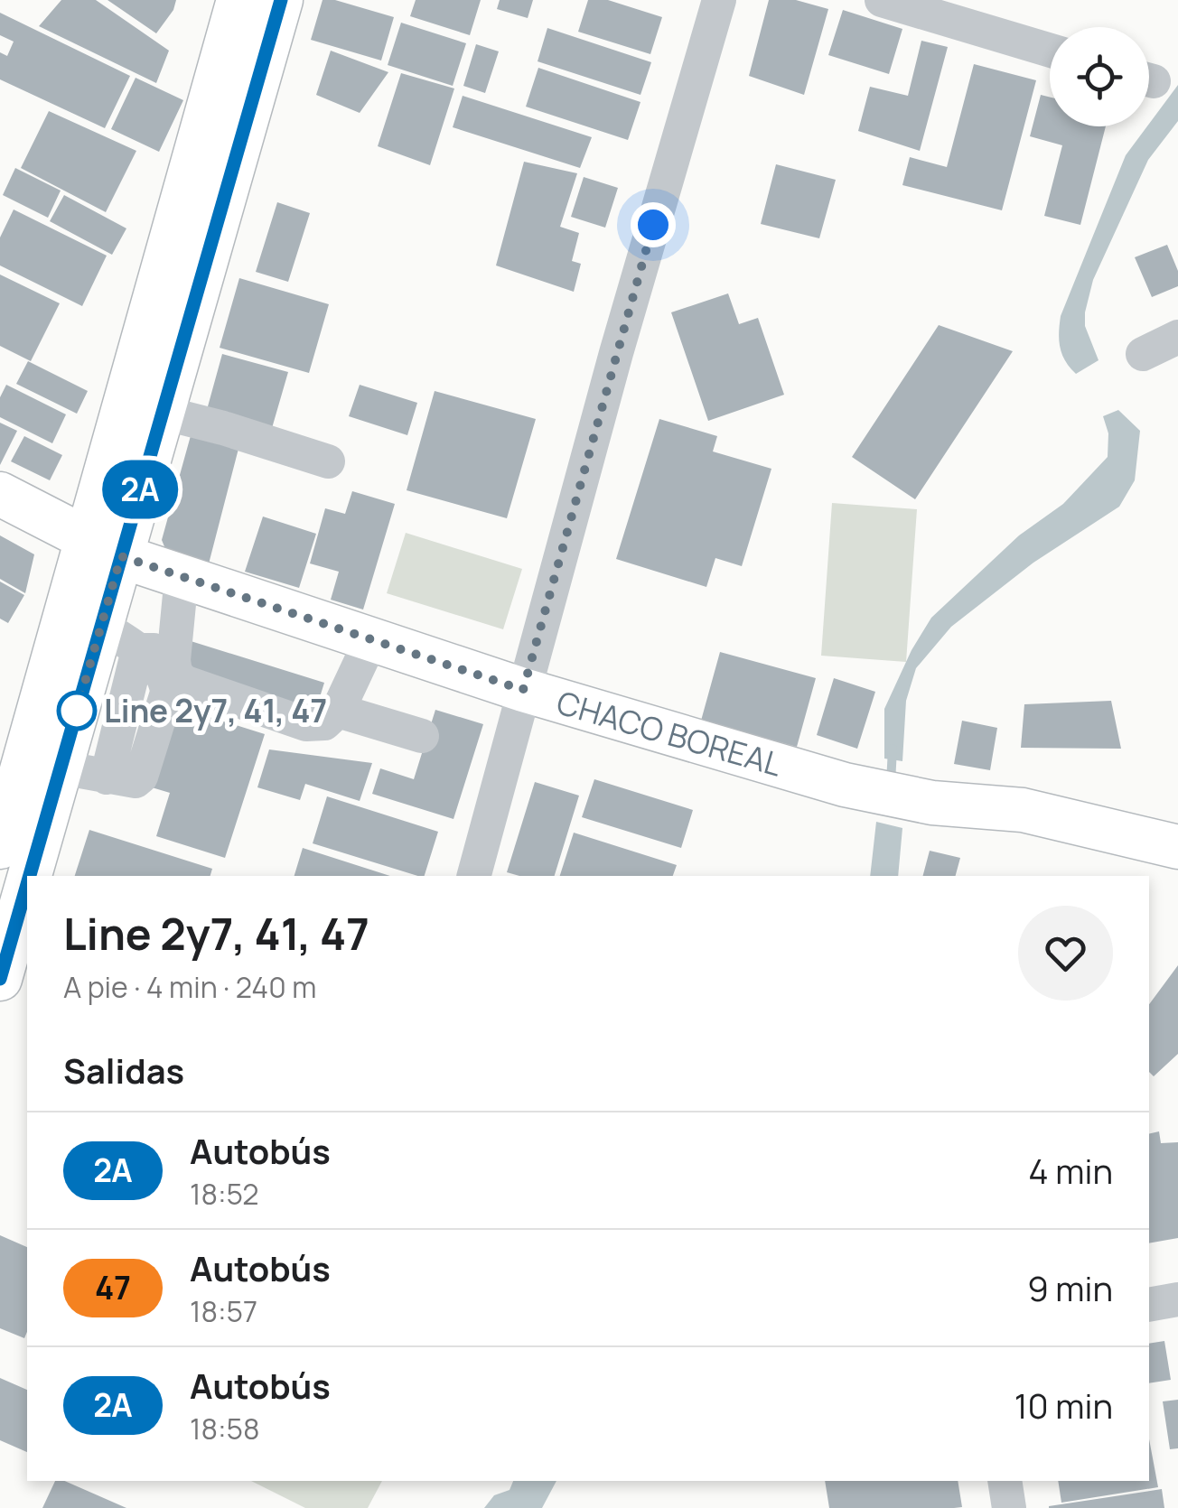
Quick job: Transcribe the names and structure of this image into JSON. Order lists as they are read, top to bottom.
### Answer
{
  "streets": {
    "main road": ["CHACO BOREAL"]
  },
  "places": ["Line 2y7, 41, 47"],
  "lines": ["bus line 2A"],
  "page": {
    "on_map": "2A",
    "heading": [
      ["Line 2y7, 41, 47", "A pie · 4 min · 240 m"],
      "Salidas"
    ],
    "list": [
      {
        "mark": "2A",
        "name": "Autobús",
        "note": "18:52",
        "value": "4 min"
      },
      {
        "mark": "47",
        "name": "Autobús",
        "note": "18:57",
        "value": "9 min"
      },
      {
        "mark": "2A",
        "name": "Autobús",
        "note": "18:58",
        "value": "10 min"
      }
    ]
  }
}
